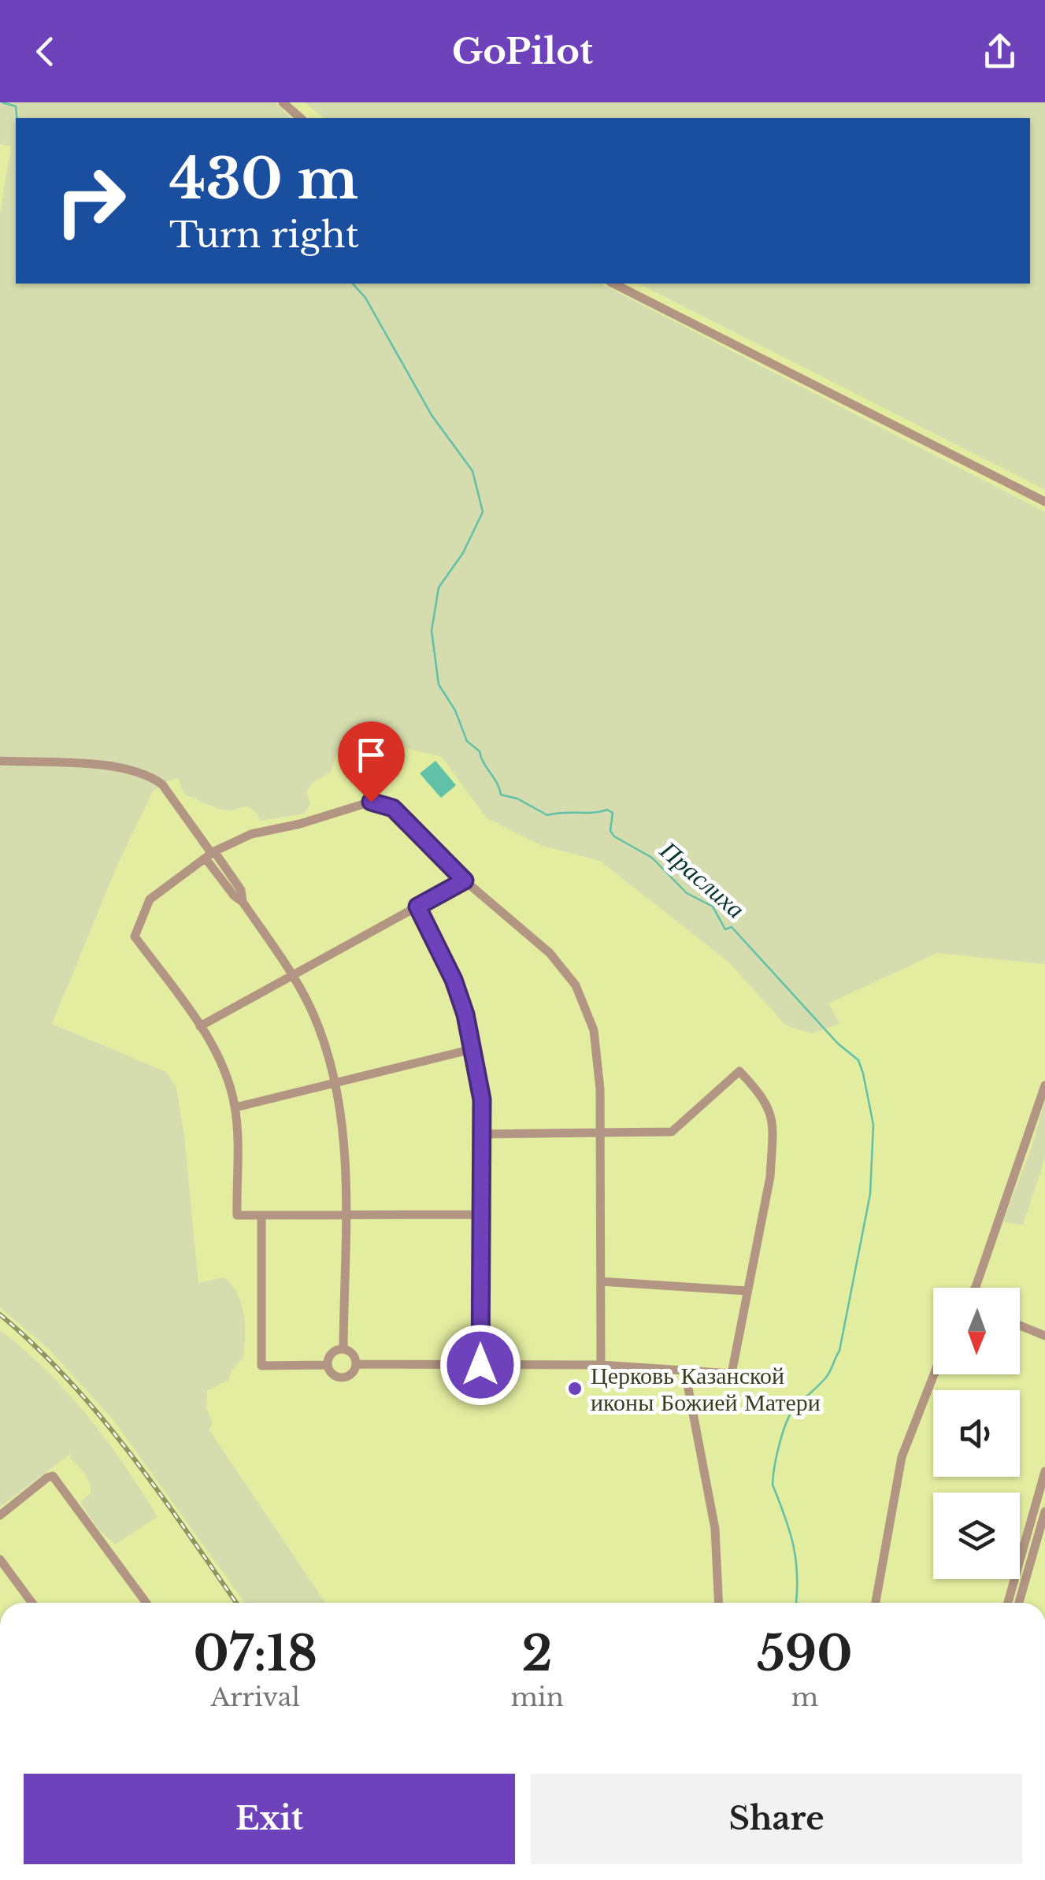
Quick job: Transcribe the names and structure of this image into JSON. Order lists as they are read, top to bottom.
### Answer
{
  "water": ["Праслиха"],
  "places": ["Церковь Казанской иконы Божией Матери"],
  "north": "bottom",
  "page": {
    "header": "GoPilot",
    "turn": ["430 m", "Turn right"],
    "eta": [
      "07:18",
      "Arrival",
      "2",
      "min",
      "590",
      "m"
    ],
    "buttons": ["Exit", "Share"]
  }
}
